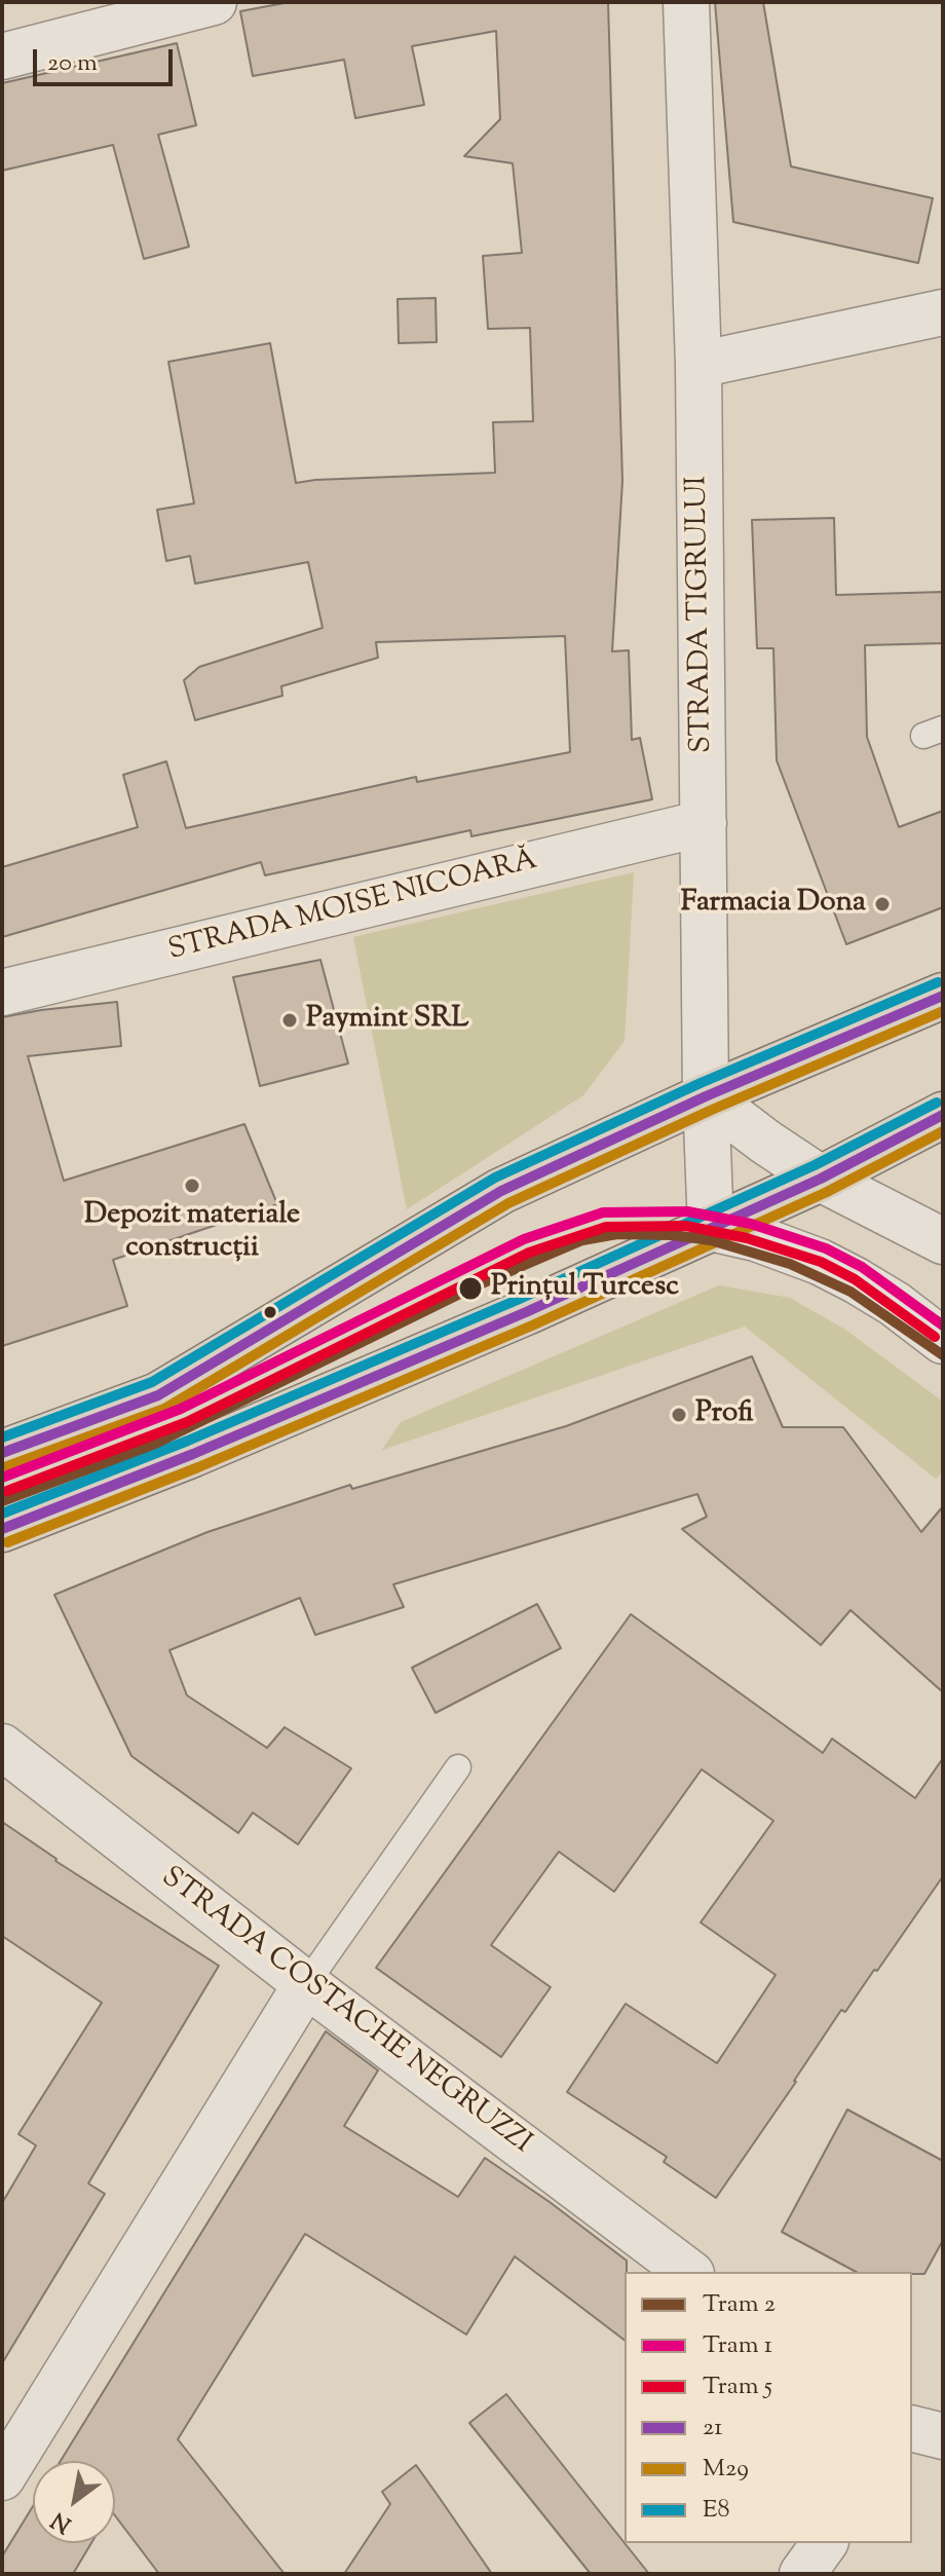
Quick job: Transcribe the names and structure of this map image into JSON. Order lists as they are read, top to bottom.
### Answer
{
  "streets": {
    "street": ["STRADA TIGRULUI", "STRADA MOISE NICOARĂ", "STRADA COSTACHE NEGRUZZI"]
  },
  "crossings": [
    ["STRADA TIGRULUI", "STRADA MOISE NICOARĂ"]
  ],
  "places": [
    "Farmacia Dona",
    "Paymint SRL",
    "Depozit materiale construcții",
    "Prințul Turcesc",
    "Profi"
  ],
  "lines": [
    "transit line E8",
    "transit line 21",
    "transit line M29",
    "tram line 1",
    "tram line 5",
    "tram line 2"
  ],
  "legend": [
    "Tram 2",
    "Tram 1",
    "Tram 5",
    "21",
    "M29",
    "E8"
  ],
  "scale_bar": "20 m",
  "north": "bottom left"
}
